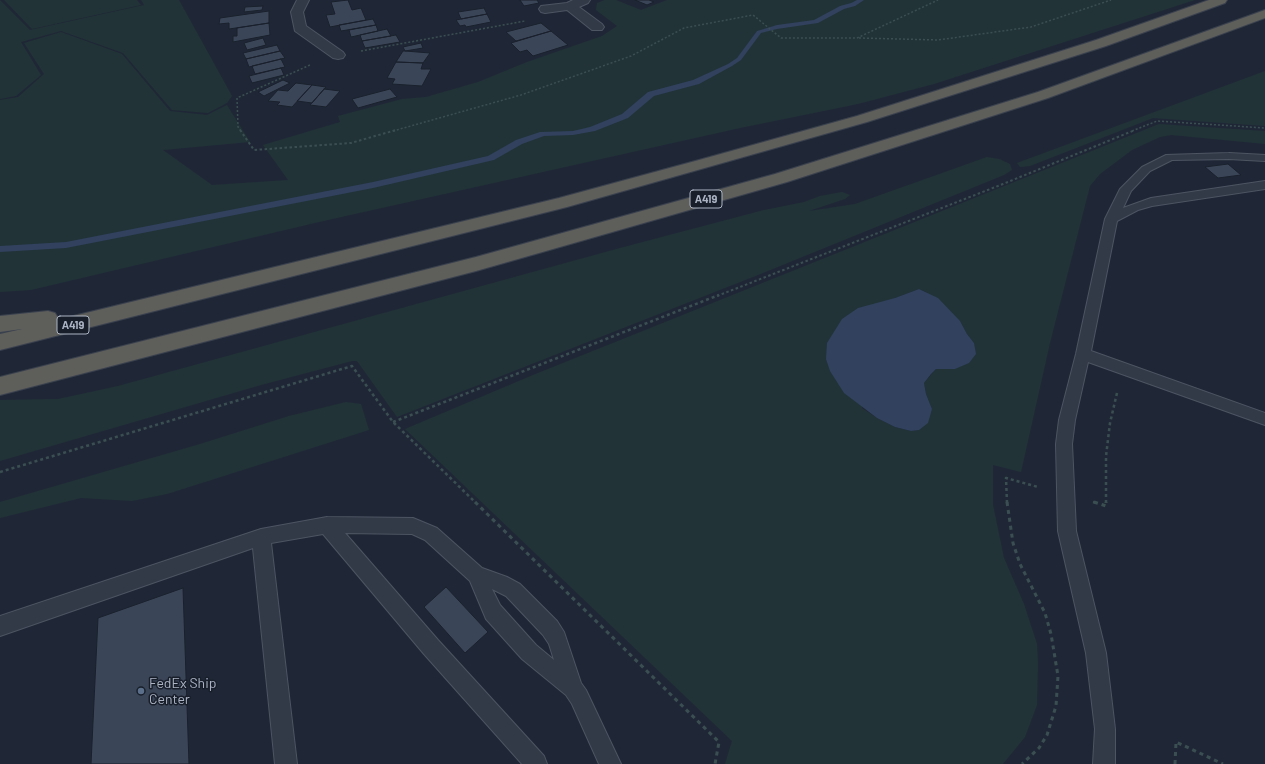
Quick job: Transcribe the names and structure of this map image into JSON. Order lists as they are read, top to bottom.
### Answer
{
  "streets": {
    "highway": ["A419"]
  },
  "places": ["FedEx Ship Center"]
}
